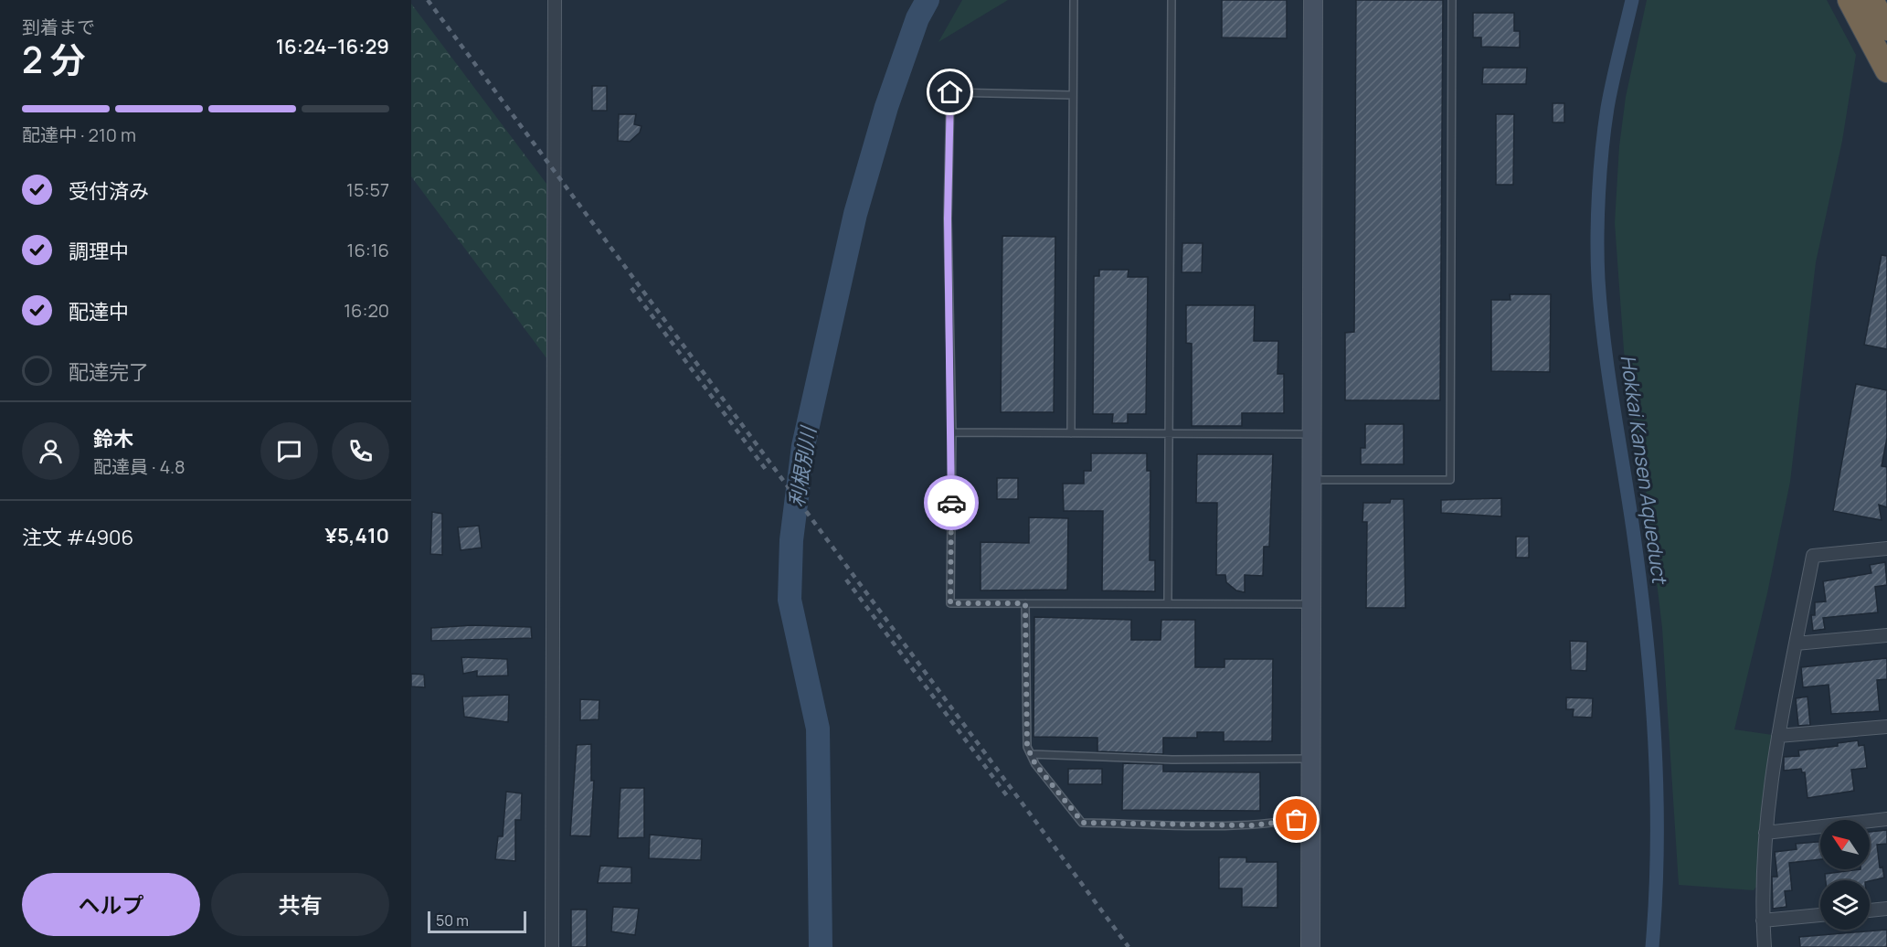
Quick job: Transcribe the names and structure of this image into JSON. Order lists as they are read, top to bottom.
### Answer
{
  "water": ["利根別川", "Hokkai Kansen Aqueduct"],
  "scale_bar": "50 m",
  "north": "top left",
  "page": {
    "heading": ["2 分", "到着まで", "16:24–16:29"],
    "panel": [
      "鈴木",
      "配達員 · 4.8",
      "注文 #4906",
      "¥5,410"
    ],
    "bar": "配達中 · 210 m",
    "list": [
      ["受付済み", "15:57"],
      ["調理中", "16:16"],
      ["配達中", "16:20"],
      "配達完了"
    ],
    "buttons": ["ヘルプ", "共有"],
    "scale": "50 m"
  }
}
